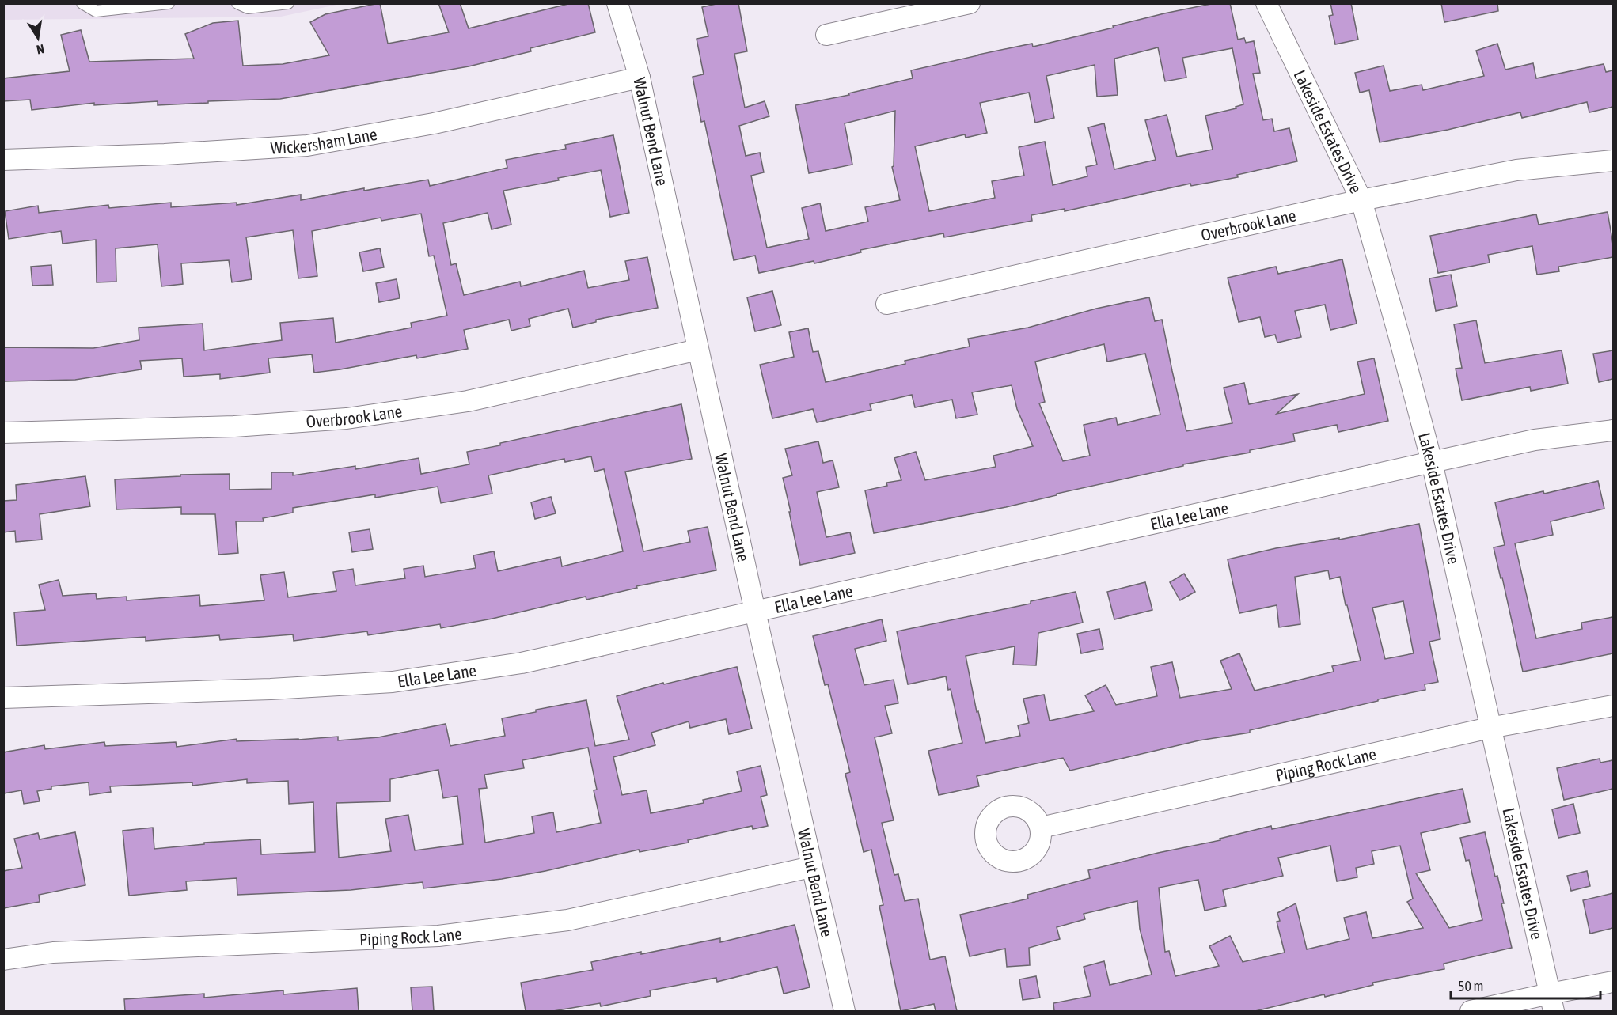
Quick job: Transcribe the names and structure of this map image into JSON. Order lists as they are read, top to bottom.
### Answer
{
  "streets": {
    "street": [
      "Walnut Bend Lane",
      "Lakeside Estates Drive",
      "Wickersham Lane",
      "Overbrook Lane",
      "Ella Lee Lane",
      "Piping Rock Lane"
    ]
  },
  "crossings": [
    ["Walnut Bend Lane", "Wickersham Lane"],
    ["Walnut Bend Lane", "Overbrook Lane"],
    ["Walnut Bend Lane", "Ella Lee Lane"],
    ["Walnut Bend Lane", "Piping Rock Lane"],
    ["Lakeside Estates Drive", "Overbrook Lane"],
    ["Lakeside Estates Drive", "Ella Lee Lane"],
    ["Lakeside Estates Drive", "Piping Rock Lane"]
  ],
  "scale_bar": "50 m",
  "north": "bottom"
}
